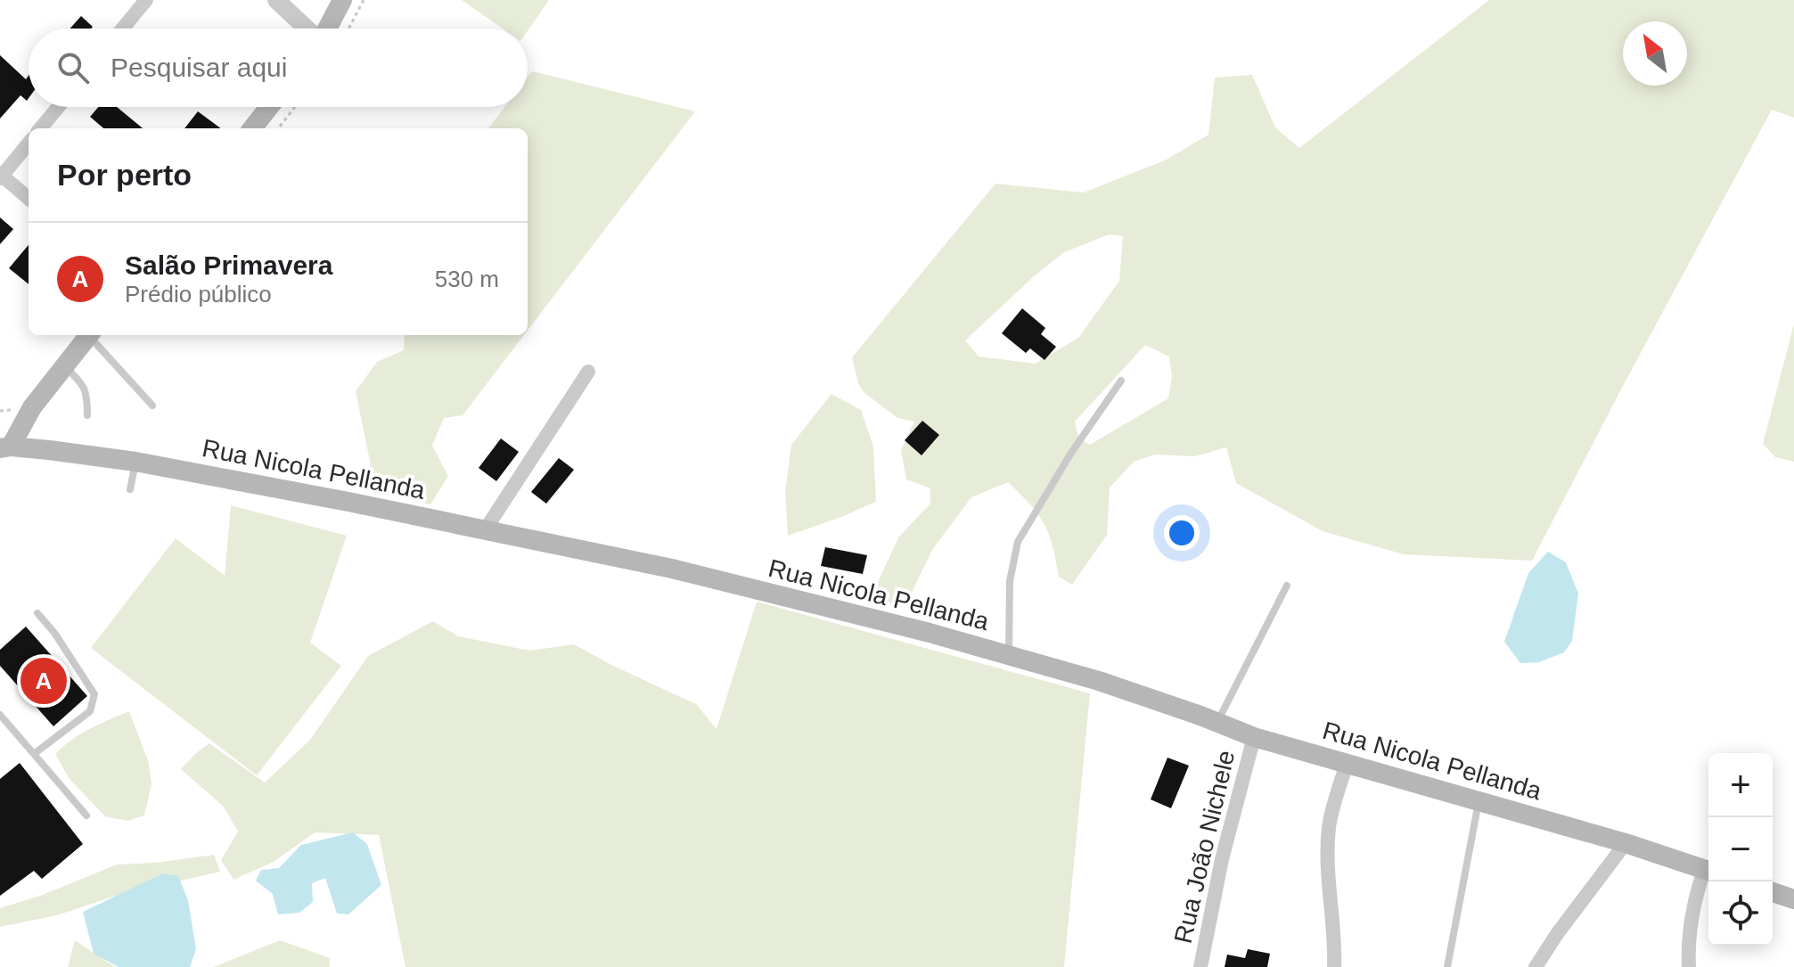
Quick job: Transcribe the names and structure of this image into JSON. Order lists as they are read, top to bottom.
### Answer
{
  "streets": {
    "main road": ["Rua Nicola Pellanda"],
    "street": ["Rua João Nichele"]
  },
  "crossings": [
    ["Rua Nicola Pellanda", "Rua João Nichele"]
  ],
  "north": "top left",
  "page": {
    "search": "Pesquisar aqui",
    "heading": "Por perto",
    "list": [
      {
        "mark": "A",
        "name": "Salão Primavera",
        "note": "Prédio público",
        "value": "530 m"
      }
    ],
    "pins": "A",
    "map_buttons": ["+", "−"]
  }
}
